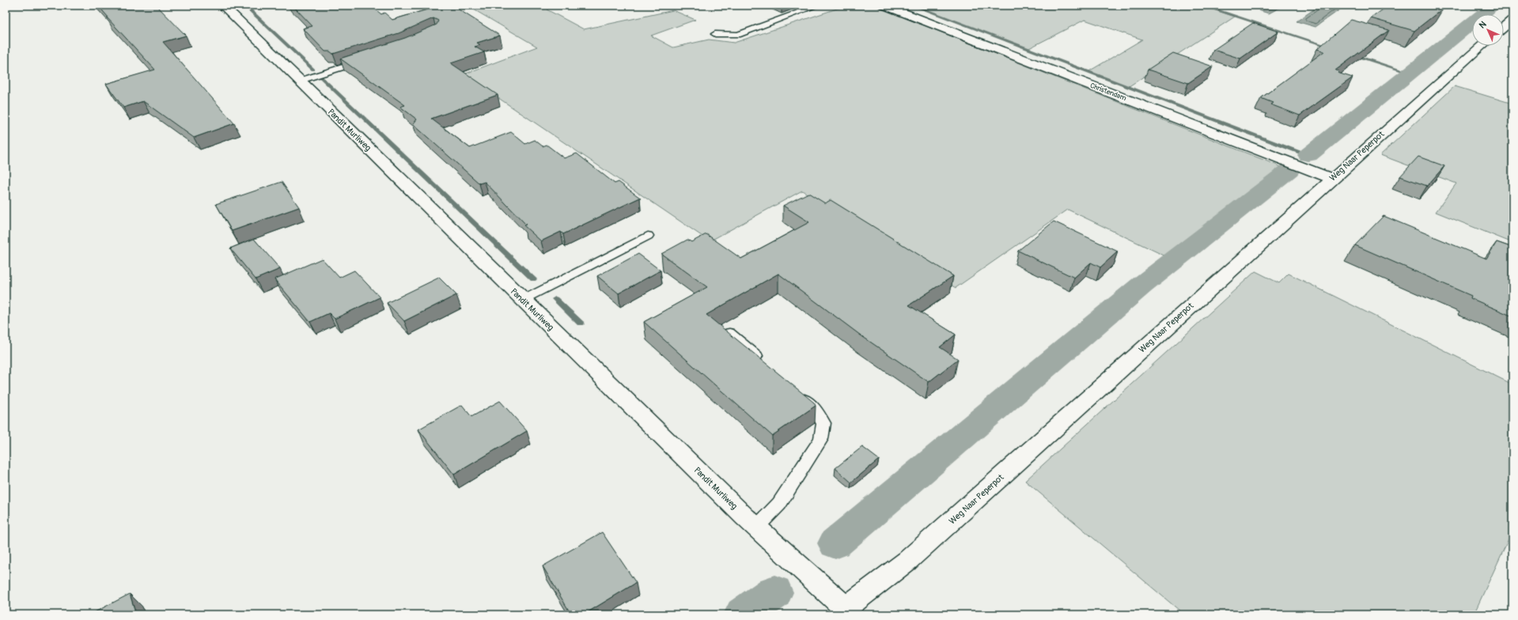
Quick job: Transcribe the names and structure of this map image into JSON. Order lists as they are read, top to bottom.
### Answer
{
  "streets": {
    "street": ["Christendam", "Pandit Murliweg", "Weg Naar Peperpot"]
  },
  "crossings": [
    ["Christendam", "Weg Naar Peperpot"],
    ["Pandit Murliweg", "Weg Naar Peperpot"]
  ],
  "north": "top left"
}
